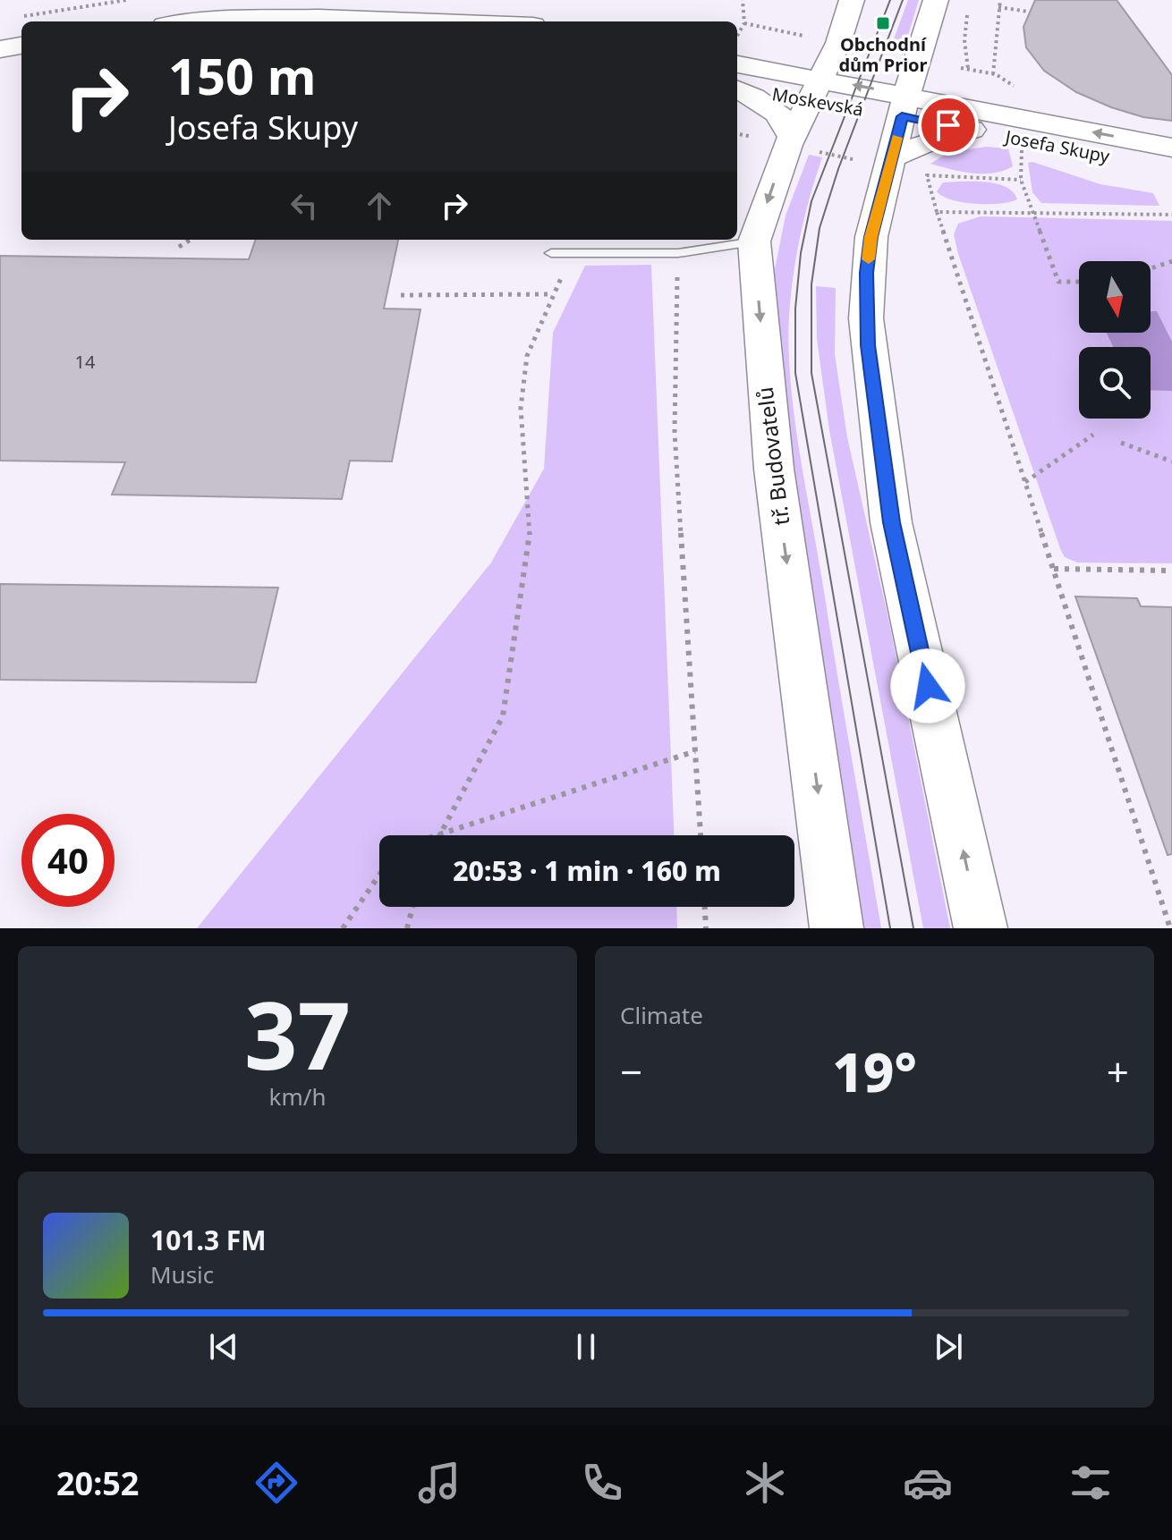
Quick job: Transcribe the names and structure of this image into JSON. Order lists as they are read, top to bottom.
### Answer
{
  "streets": {
    "street": ["Moskevská", "Josefa Skupy", "tř. Budovatelů"]
  },
  "crossings": [
    ["Moskevská", "Josefa Skupy"],
    ["Moskevská", "tř. Budovatelů"]
  ],
  "places": {
    "transit": ["Obchodní dům Prior"]
  },
  "house_numbers": ["14"],
  "north": "bottom",
  "page": {
    "turn": ["150 m", "Josefa Skupy"],
    "limit": "40",
    "trip": "20:53 · 1 min · 160 m",
    "tile": [
      ["37", "km/h"],
      "Climate"
    ],
    "heat": ["−", "19°", "+"],
    "song": ["101.3 FM", "Music"],
    "tabs": "20:52"
  }
}
